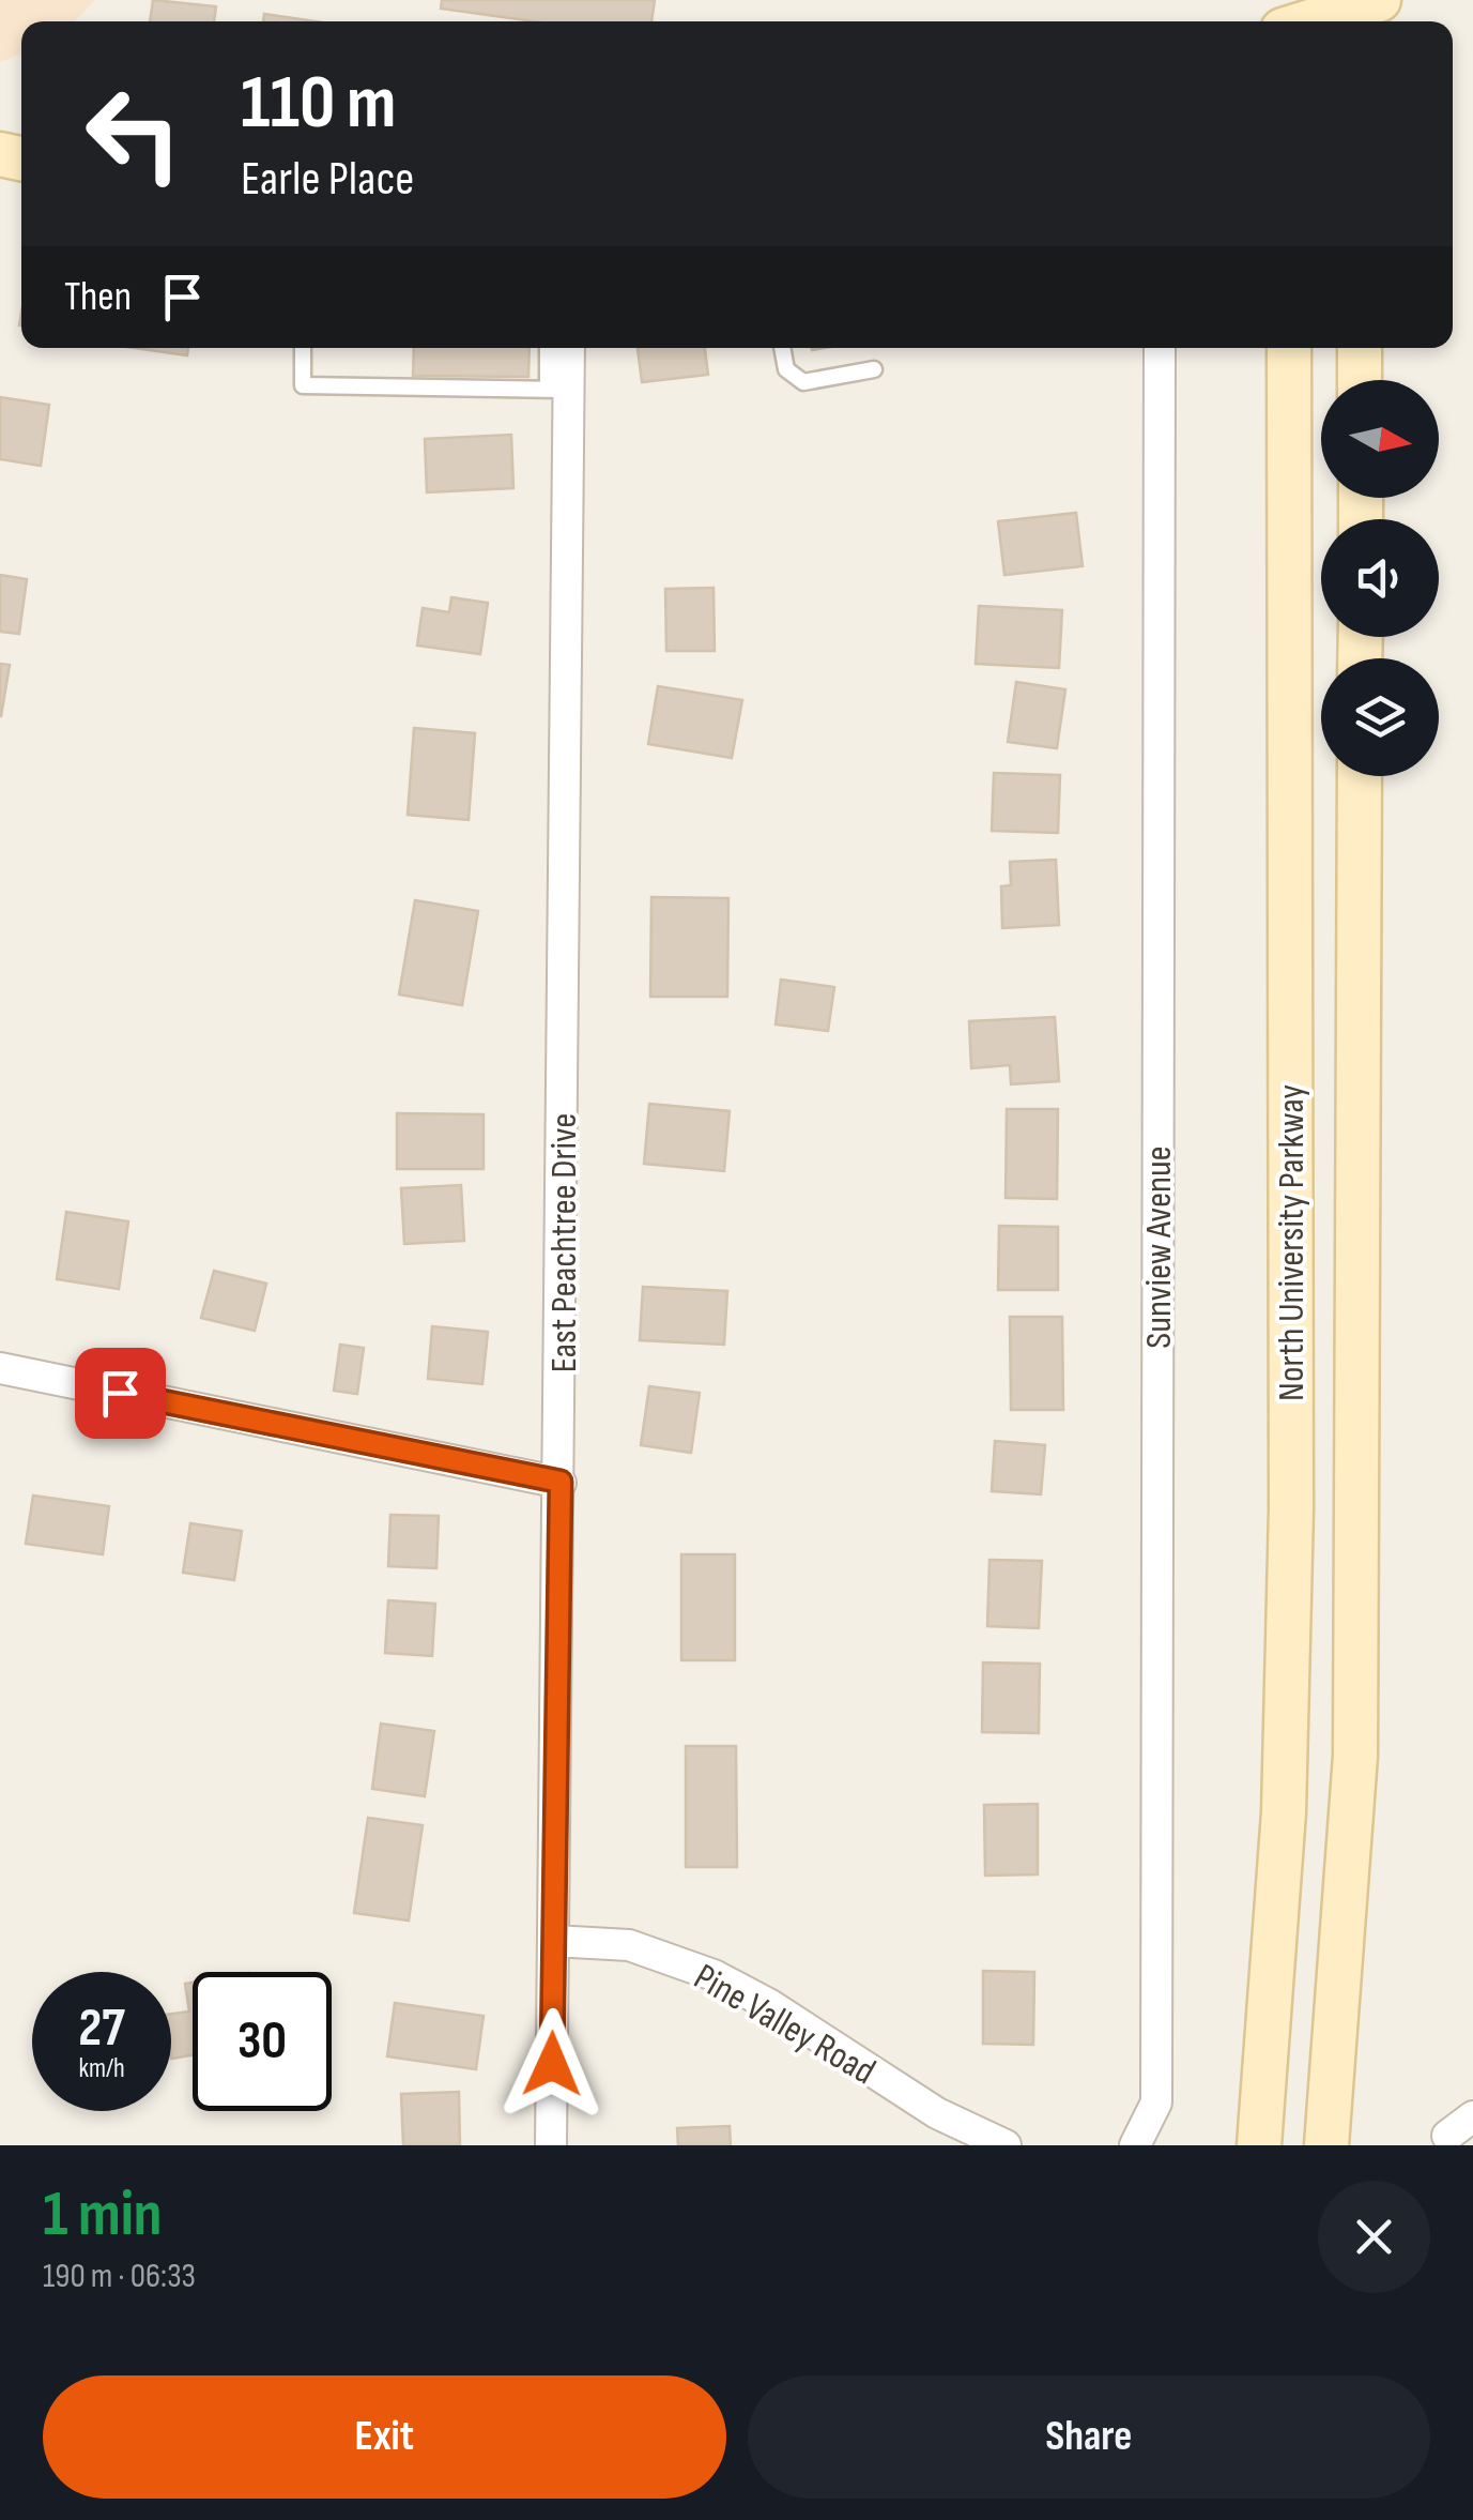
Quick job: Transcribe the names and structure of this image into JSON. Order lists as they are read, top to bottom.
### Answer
{
  "streets": {
    "main road": ["North University Parkway"],
    "street": ["East Peachtree Drive", "Sunview Avenue", "Pine Valley Road"]
  },
  "crossings": [
    ["East Peachtree Drive", "Pine Valley Road"]
  ],
  "north": "right",
  "page": {
    "turn": ["110 m", "Earle Place"],
    "then": "Then",
    "speed": "27 km/h",
    "limit": "30",
    "heading": ["1 min", "190 m · 06:33"],
    "buttons": ["Exit", "Share"]
  }
}
